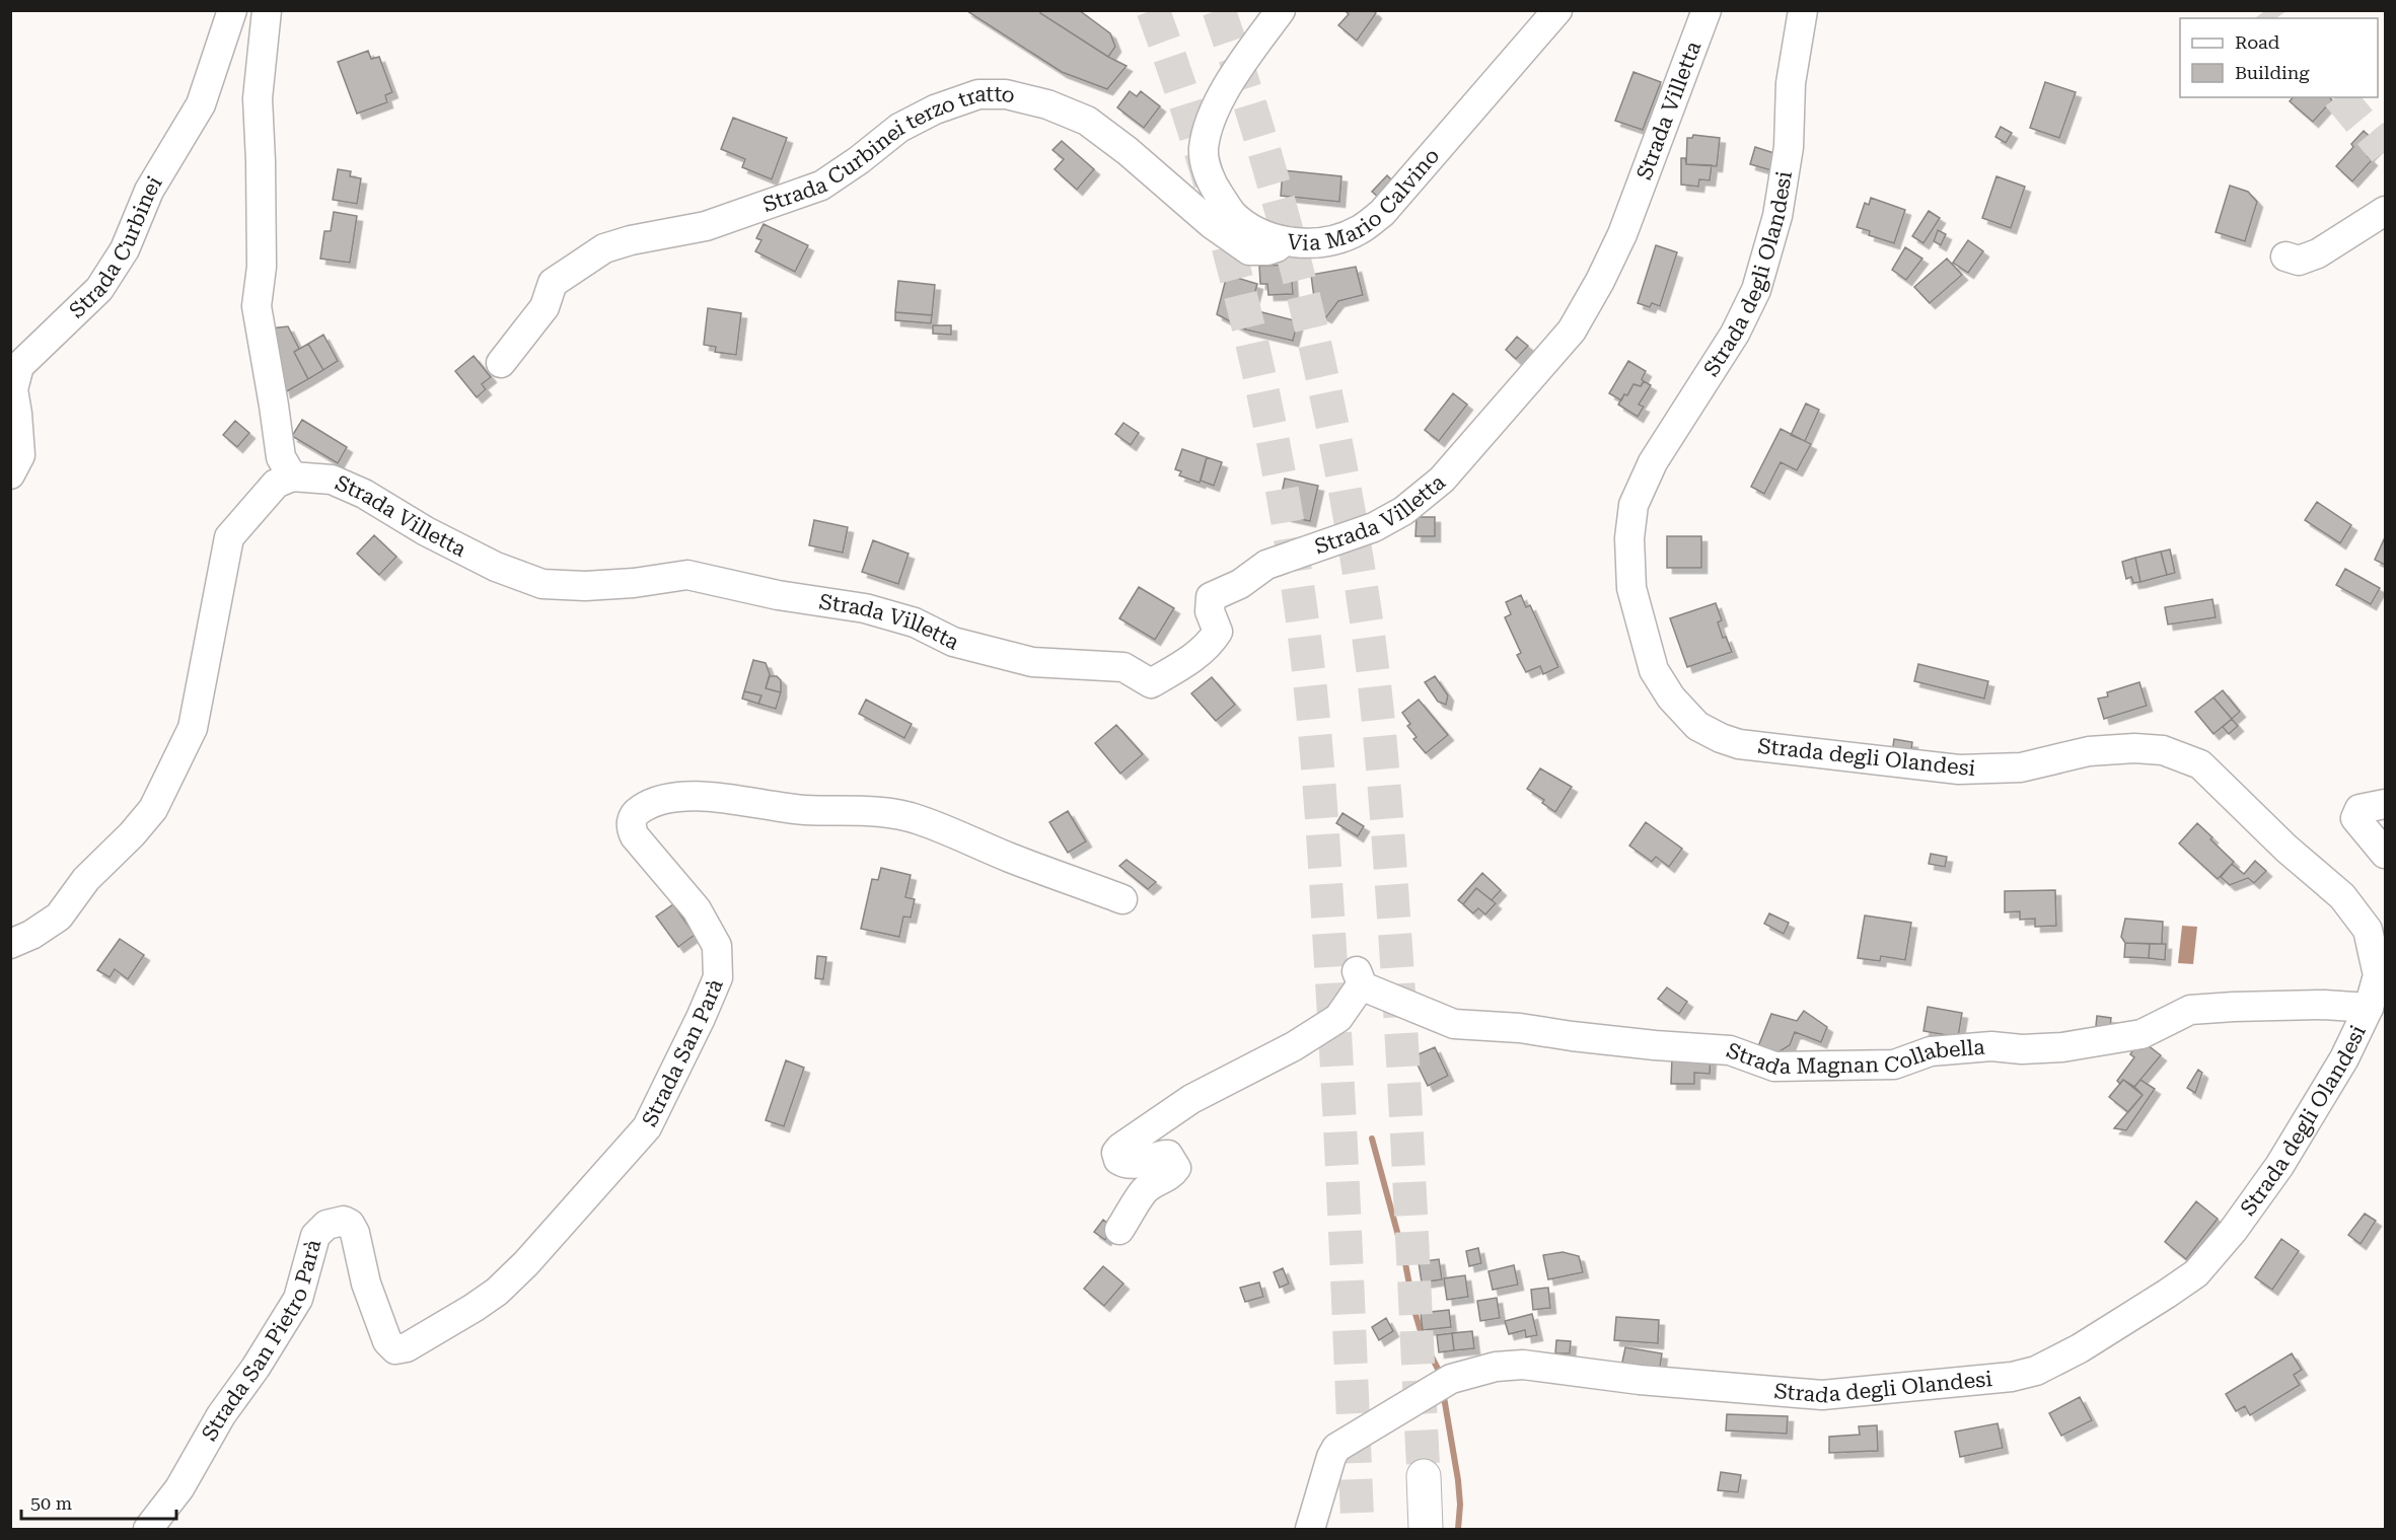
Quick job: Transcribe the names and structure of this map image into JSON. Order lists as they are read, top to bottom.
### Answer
{
  "streets": {
    "street": [
      "Strada Villetta",
      "Strada Curbinei terzo tratto",
      "Via Mario Calvino",
      "Strada Curbinei",
      "Strada degli Olandesi",
      "Strada Magnan Collabella",
      "Strada San Parà",
      "Strada San Pietro Parà"
    ]
  },
  "crossings": [
    ["Strada Curbinei terzo tratto", "Via Mario Calvino"],
    ["Strada degli Olandesi", "Strada Magnan Collabella"],
    ["Strada San Parà", "Strada San Pietro Parà"]
  ],
  "legend": ["Road", "Building"],
  "scale_bar": "50 m"
}
